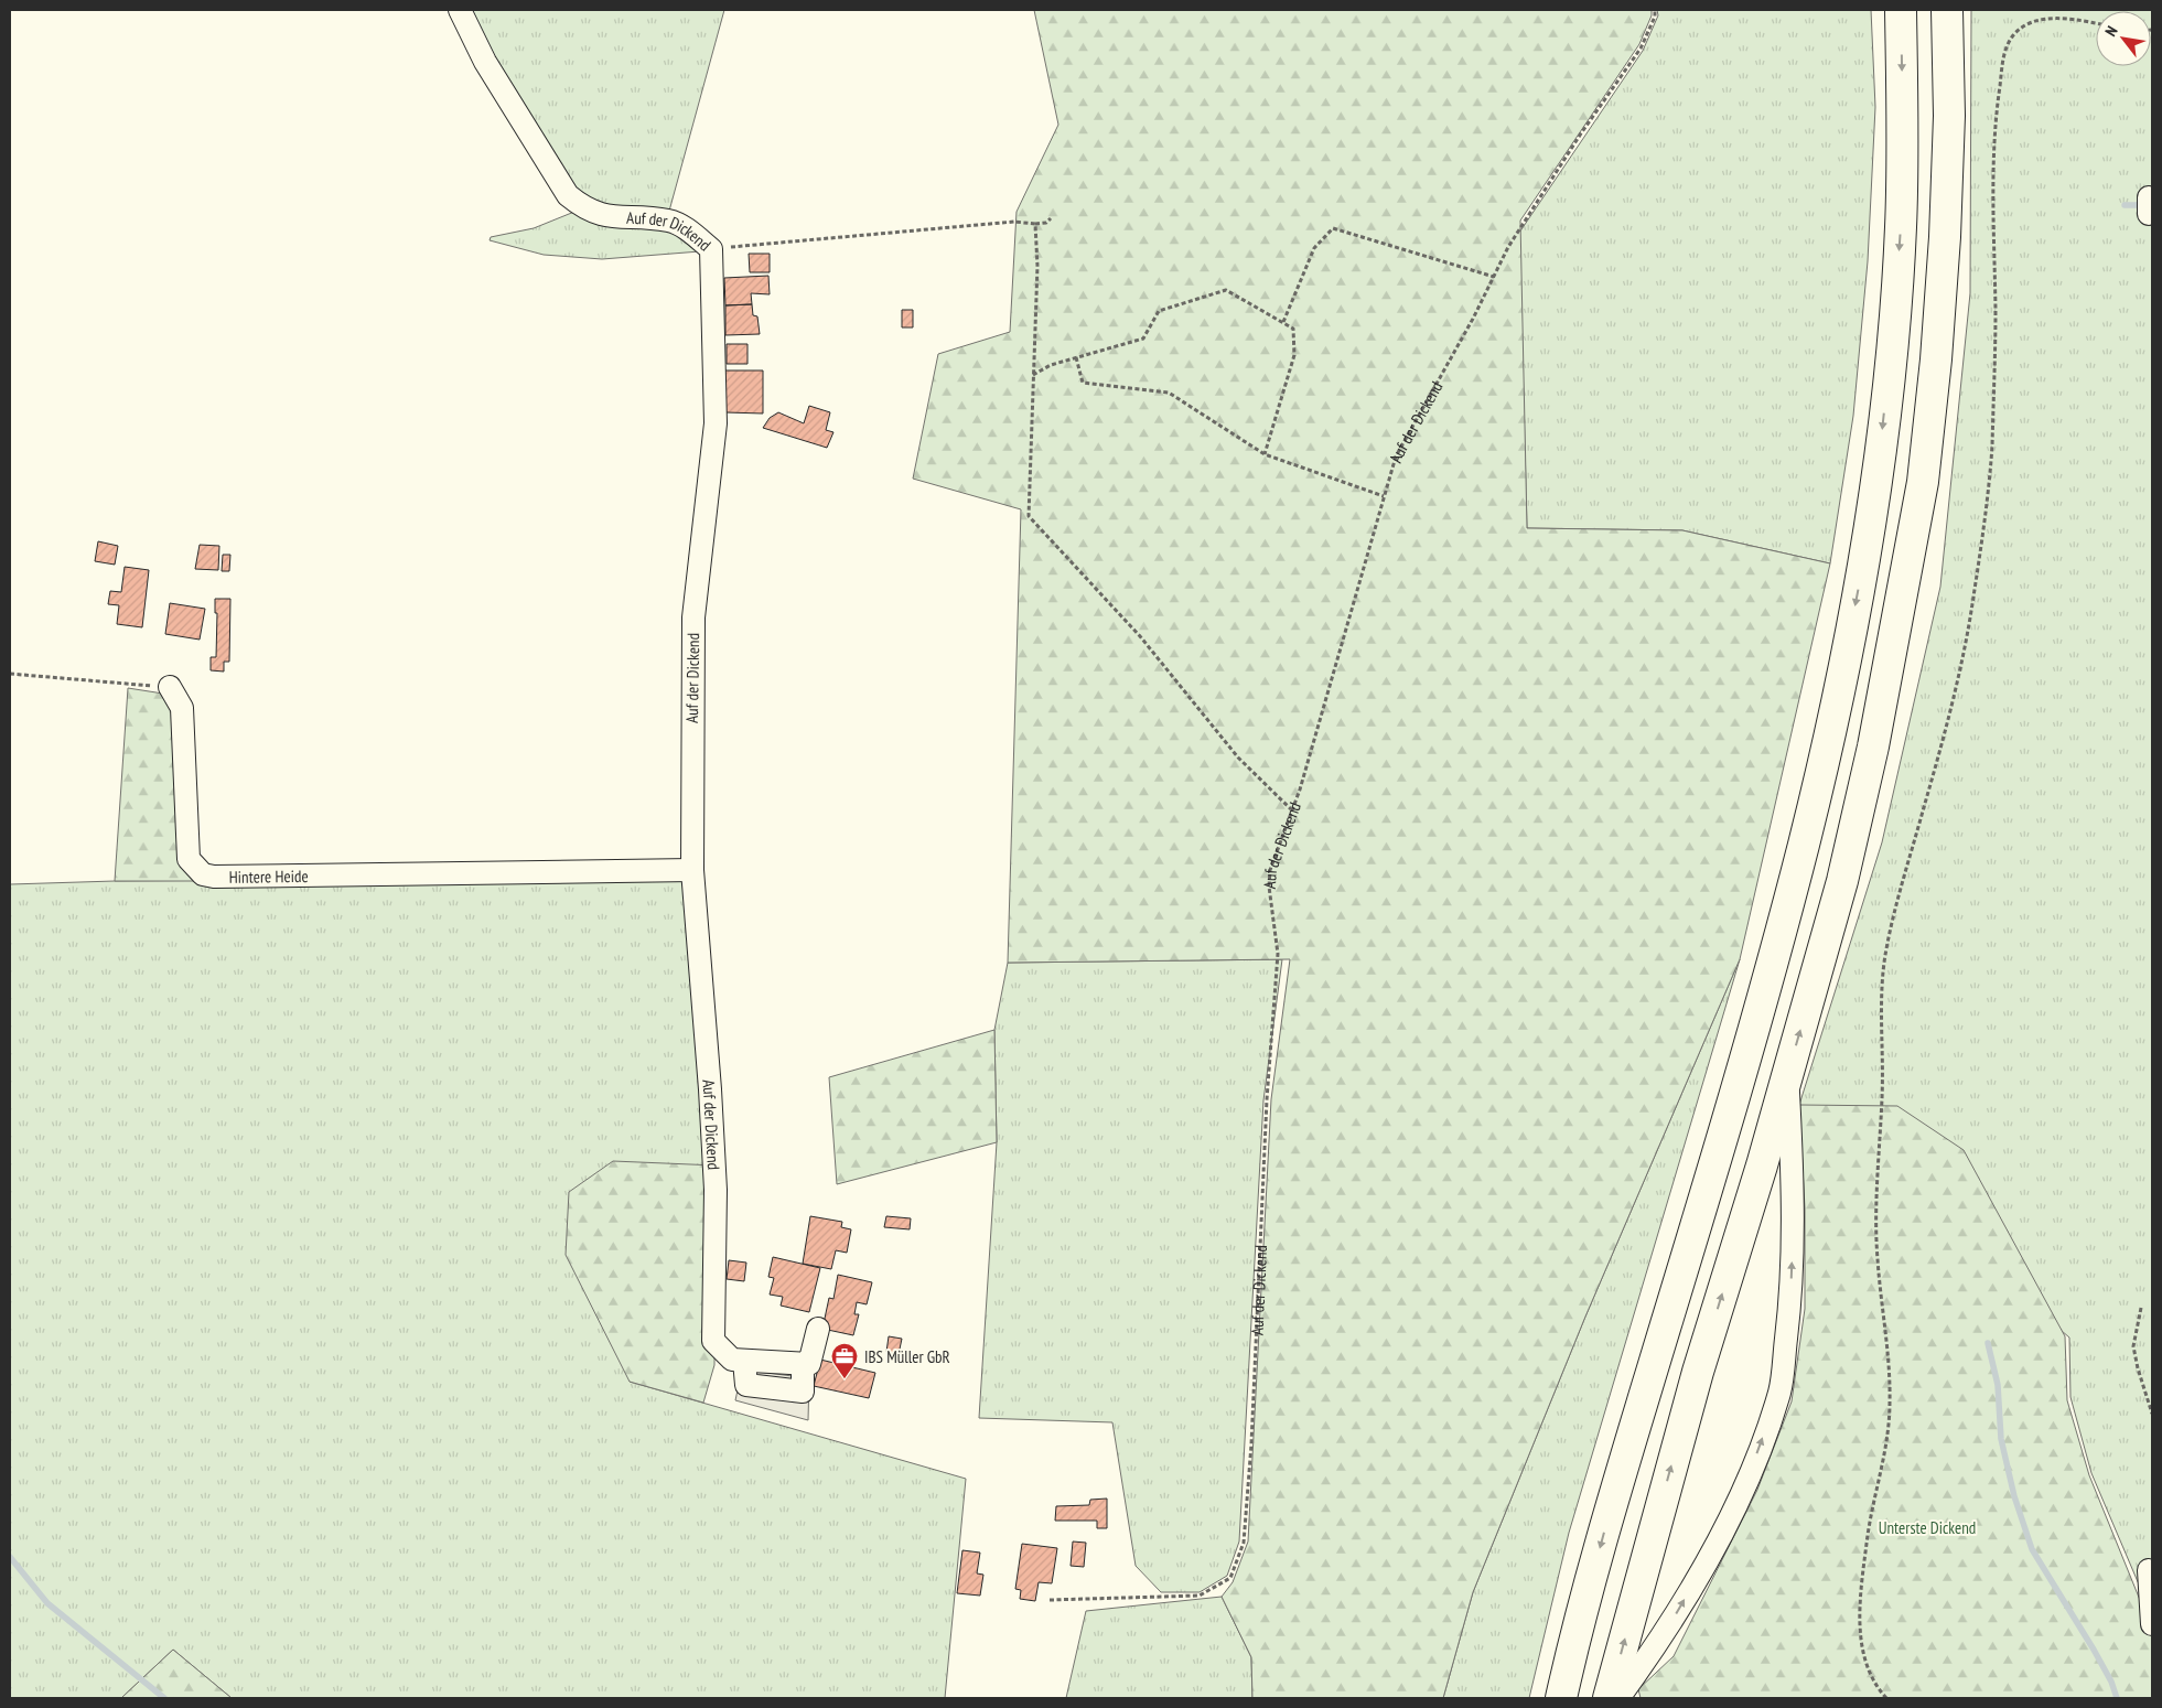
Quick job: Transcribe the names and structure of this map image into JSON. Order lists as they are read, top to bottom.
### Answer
{
  "streets": {
    "street": ["Auf der Dickend", "Hintere Heide"]
  },
  "crossings": [
    ["Auf der Dickend", "Hintere Heide"]
  ],
  "parks": ["Unterste Dickend"],
  "places": {
    "office": ["IBS Müller GbR"]
  },
  "north": "top left"
}
